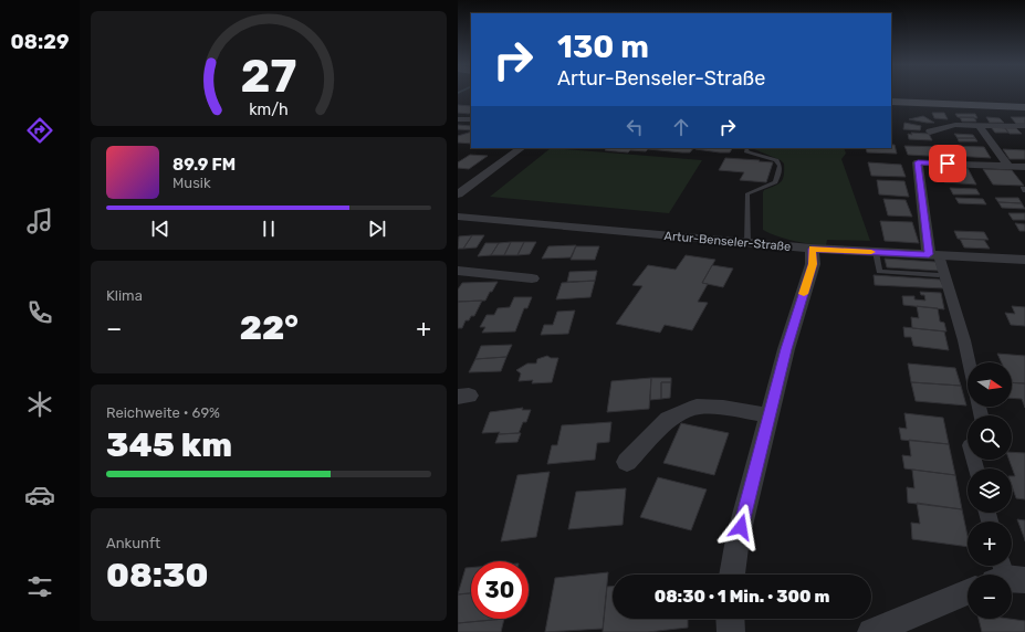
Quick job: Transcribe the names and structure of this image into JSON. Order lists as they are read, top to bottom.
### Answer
{
  "streets": {
    "street": ["Artur-Benseler-Straße"]
  },
  "north": "right",
  "page": {
    "tabs": "08:29",
    "turn": ["130 m", "Artur-Benseler-Straße"],
    "song": ["89.9 FM", "Musik"],
    "tile": [
      "Klima",
      ["Reichweite · 69%", "345 km"],
      ["Ankunft", "08:30"]
    ],
    "heat": ["−", "22°", "+"],
    "map_buttons": ["+", "−"],
    "limit": "30",
    "trip": "08:30 · 1 Min. · 300 m",
    "gauge": ["27", "km/h"]
  }
}
